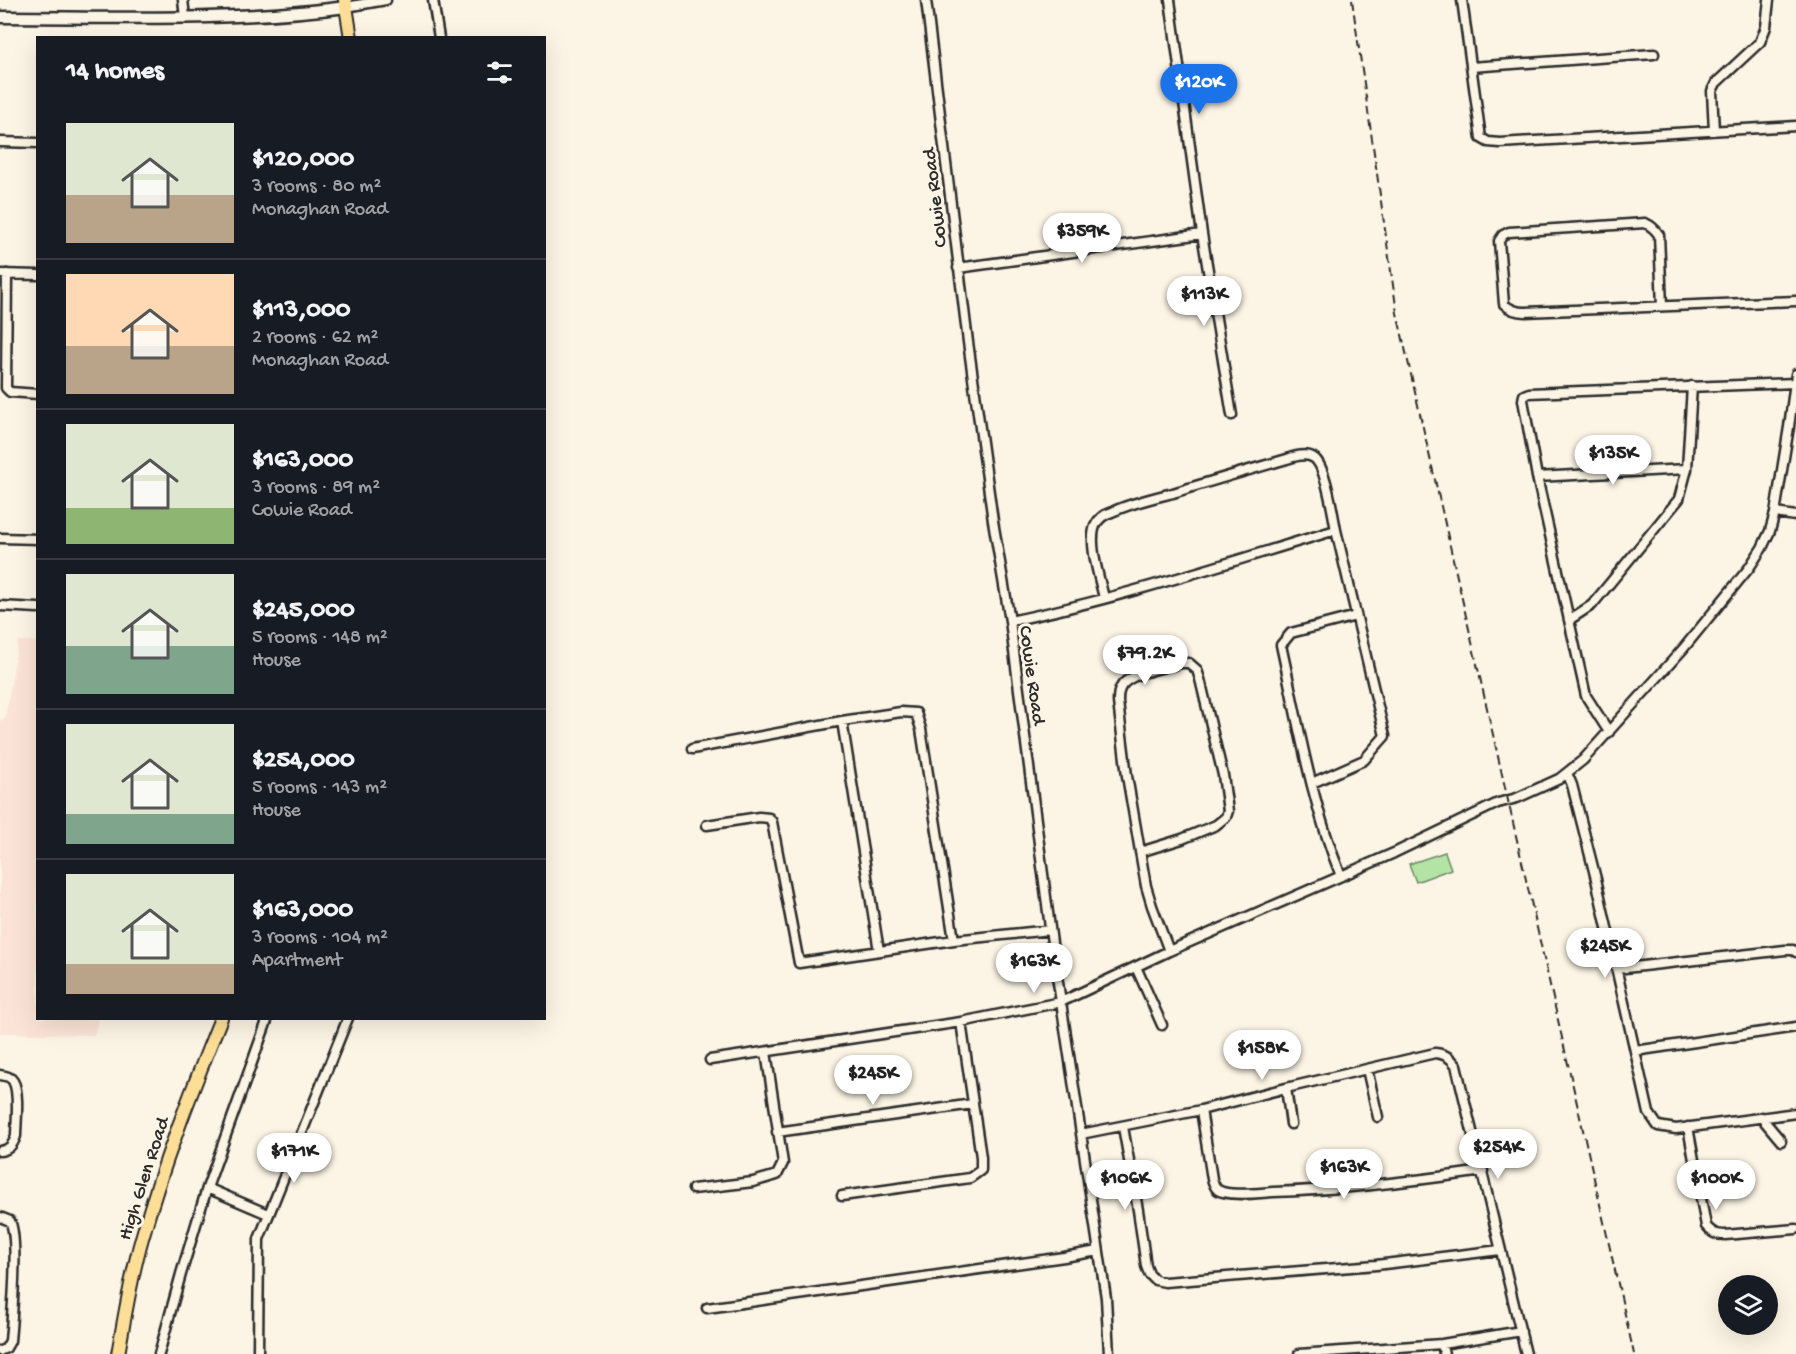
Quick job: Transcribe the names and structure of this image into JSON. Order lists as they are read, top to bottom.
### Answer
{
  "streets": {
    "main road": ["High Glen Road"],
    "street": ["Cowie Road"]
  },
  "page": {
    "heading": "14 homes",
    "price": [
      "$120K",
      "$359K",
      "$113K",
      "$135K",
      "$79.2K",
      "$245K",
      "$163K",
      "$158K",
      "$245K",
      "$254K",
      "$171K",
      "$163K",
      "$106K",
      "$100K"
    ],
    "list": [
      {
        "name": "$120,000",
        "note": "3 rooms · 80 m² · Monaghan Road"
      },
      {
        "name": "$113,000",
        "note": "2 rooms · 62 m² · Monaghan Road"
      },
      {
        "name": "$163,000",
        "note": "3 rooms · 89 m² · Cowie Road"
      },
      {
        "name": "$245,000",
        "note": "5 rooms · 148 m² · House"
      },
      {
        "name": "$254,000",
        "note": "5 rooms · 143 m² · House"
      },
      {
        "name": "$163,000",
        "note": "3 rooms · 104 m² · Apartment"
      }
    ]
  }
}
